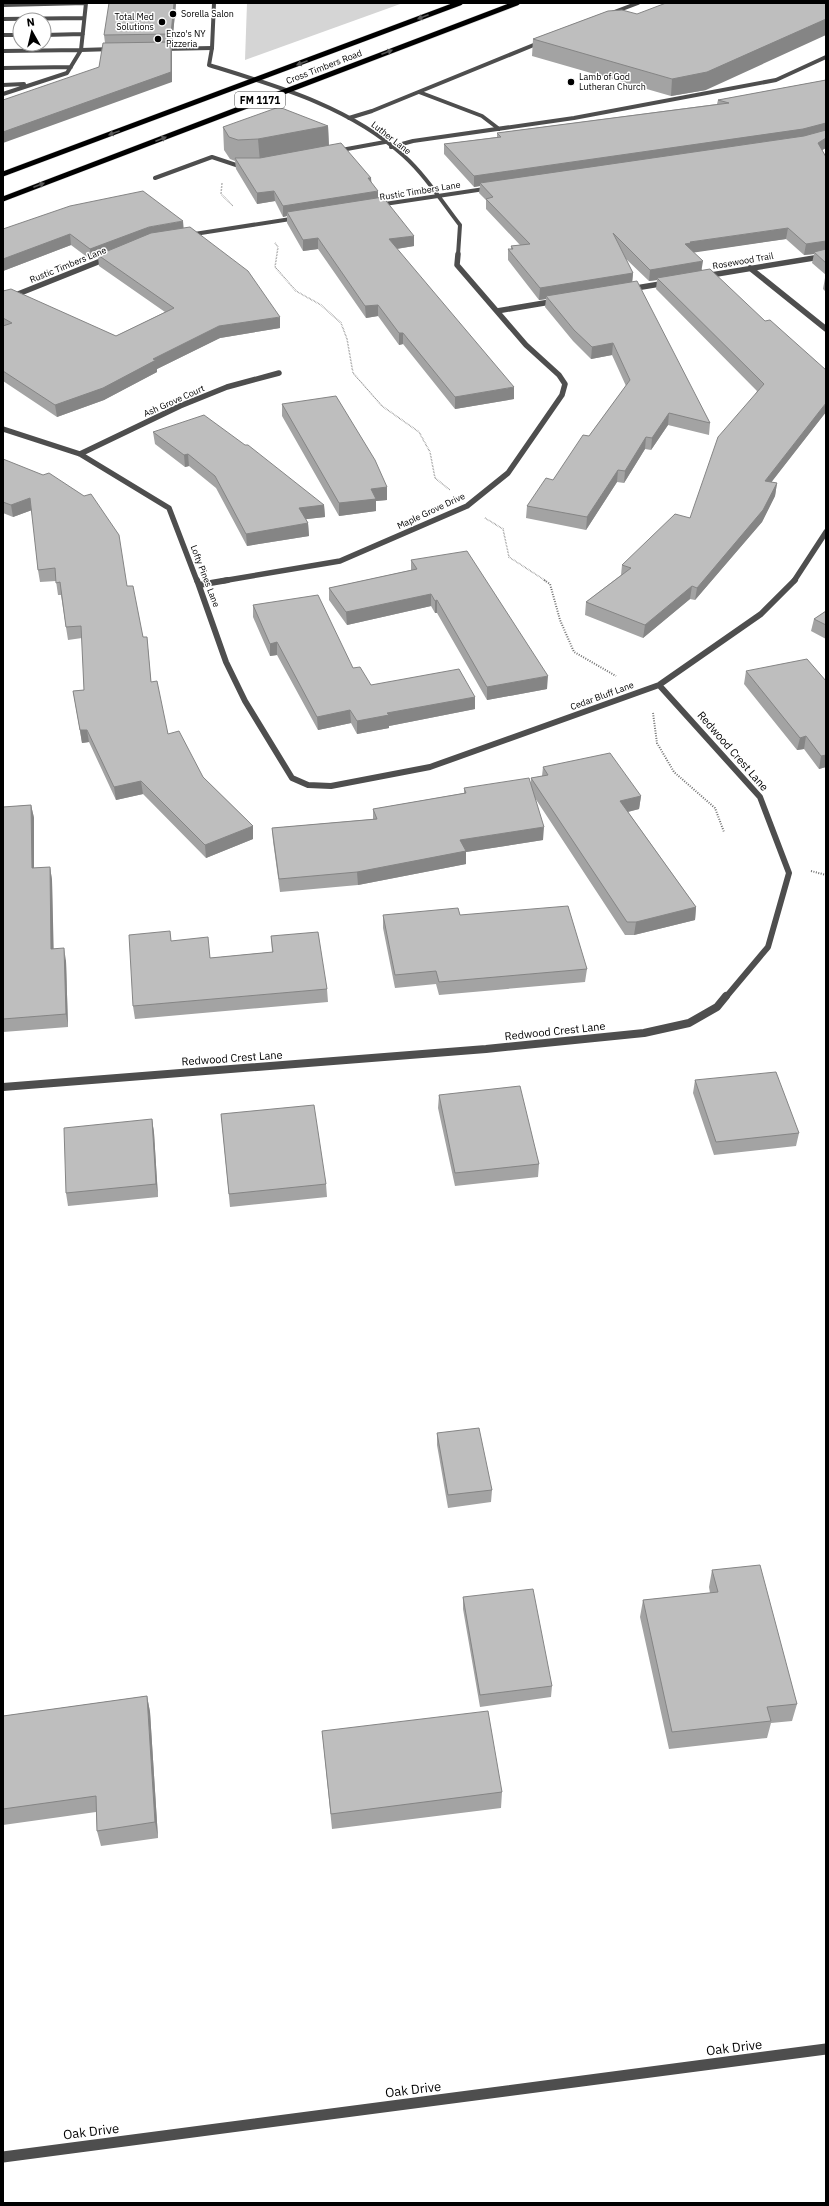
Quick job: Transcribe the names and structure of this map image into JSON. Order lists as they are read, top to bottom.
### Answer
{
  "streets": {
    "main road": ["Cross Timbers Road", "FM 1171"],
    "street": [
      "Luther Lane",
      "Rustic Timbers Lane",
      "Rosewood Trail",
      "Ash Grove Court",
      "Maple Grove Drive",
      "Lofty Pines Lane",
      "Cedar Bluff Lane",
      "Redwood Crest Lane",
      "Oak Drive"
    ]
  },
  "crossings": [
    ["Cross Timbers Road", "Luther Lane"],
    ["Luther Lane", "Rustic Timbers Lane"],
    ["Luther Lane", "Maple Grove Drive"],
    ["Ash Grove Court", "Lofty Pines Lane"],
    ["Maple Grove Drive", "Lofty Pines Lane"],
    ["Lofty Pines Lane", "Cedar Bluff Lane"],
    ["Cedar Bluff Lane", "Redwood Crest Lane"]
  ],
  "places": [
    "Sorella Salon",
    "Total Med Solutions",
    "Enzo's NY Pizzeria",
    "Lamb of God Lutheran Church"
  ],
  "north": "top"
}
